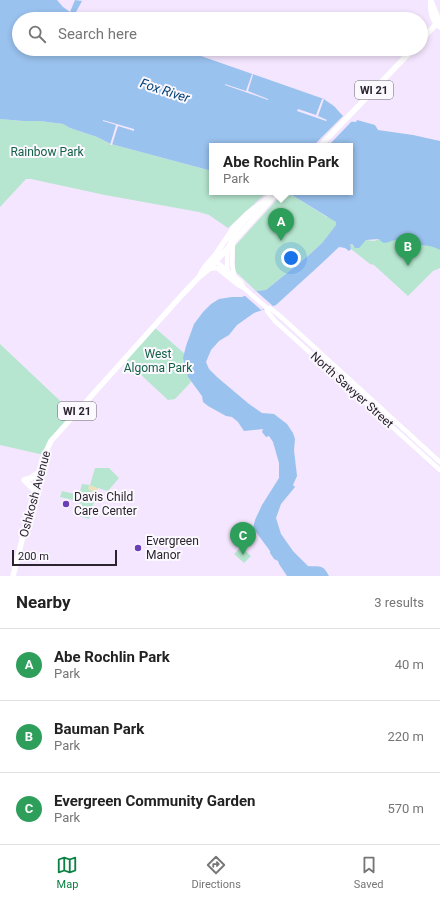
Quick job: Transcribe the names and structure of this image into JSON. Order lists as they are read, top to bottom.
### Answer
{
  "streets": {
    "main road": ["WI 21", "Oshkosh Avenue"],
    "street": ["North Sawyer Street"]
  },
  "crossings": [
    ["North Sawyer Street", "Oshkosh Avenue"]
  ],
  "water": ["Fox River"],
  "parks": ["Rainbow Park", "West Algoma Park"],
  "places": ["Davis Child Care Center", "Evergreen Manor"],
  "scale_bar": "200 m",
  "page": {
    "search": "Search here",
    "popup": ["Abe Rochlin Park", "Park"],
    "pins": ["A", "B", "C"],
    "scale": "200 m",
    "heading": ["Nearby", "3 results"],
    "list": [
      {
        "mark": "A",
        "name": "Abe Rochlin Park",
        "note": "Park",
        "value": "40 m"
      },
      {
        "mark": "B",
        "name": "Bauman Park",
        "note": "Park",
        "value": "220 m"
      },
      {
        "mark": "C",
        "name": "Evergreen Community Garden",
        "note": "Park",
        "value": "570 m"
      }
    ],
    "nav": ["Map", "Directions", "Saved"]
  }
}
